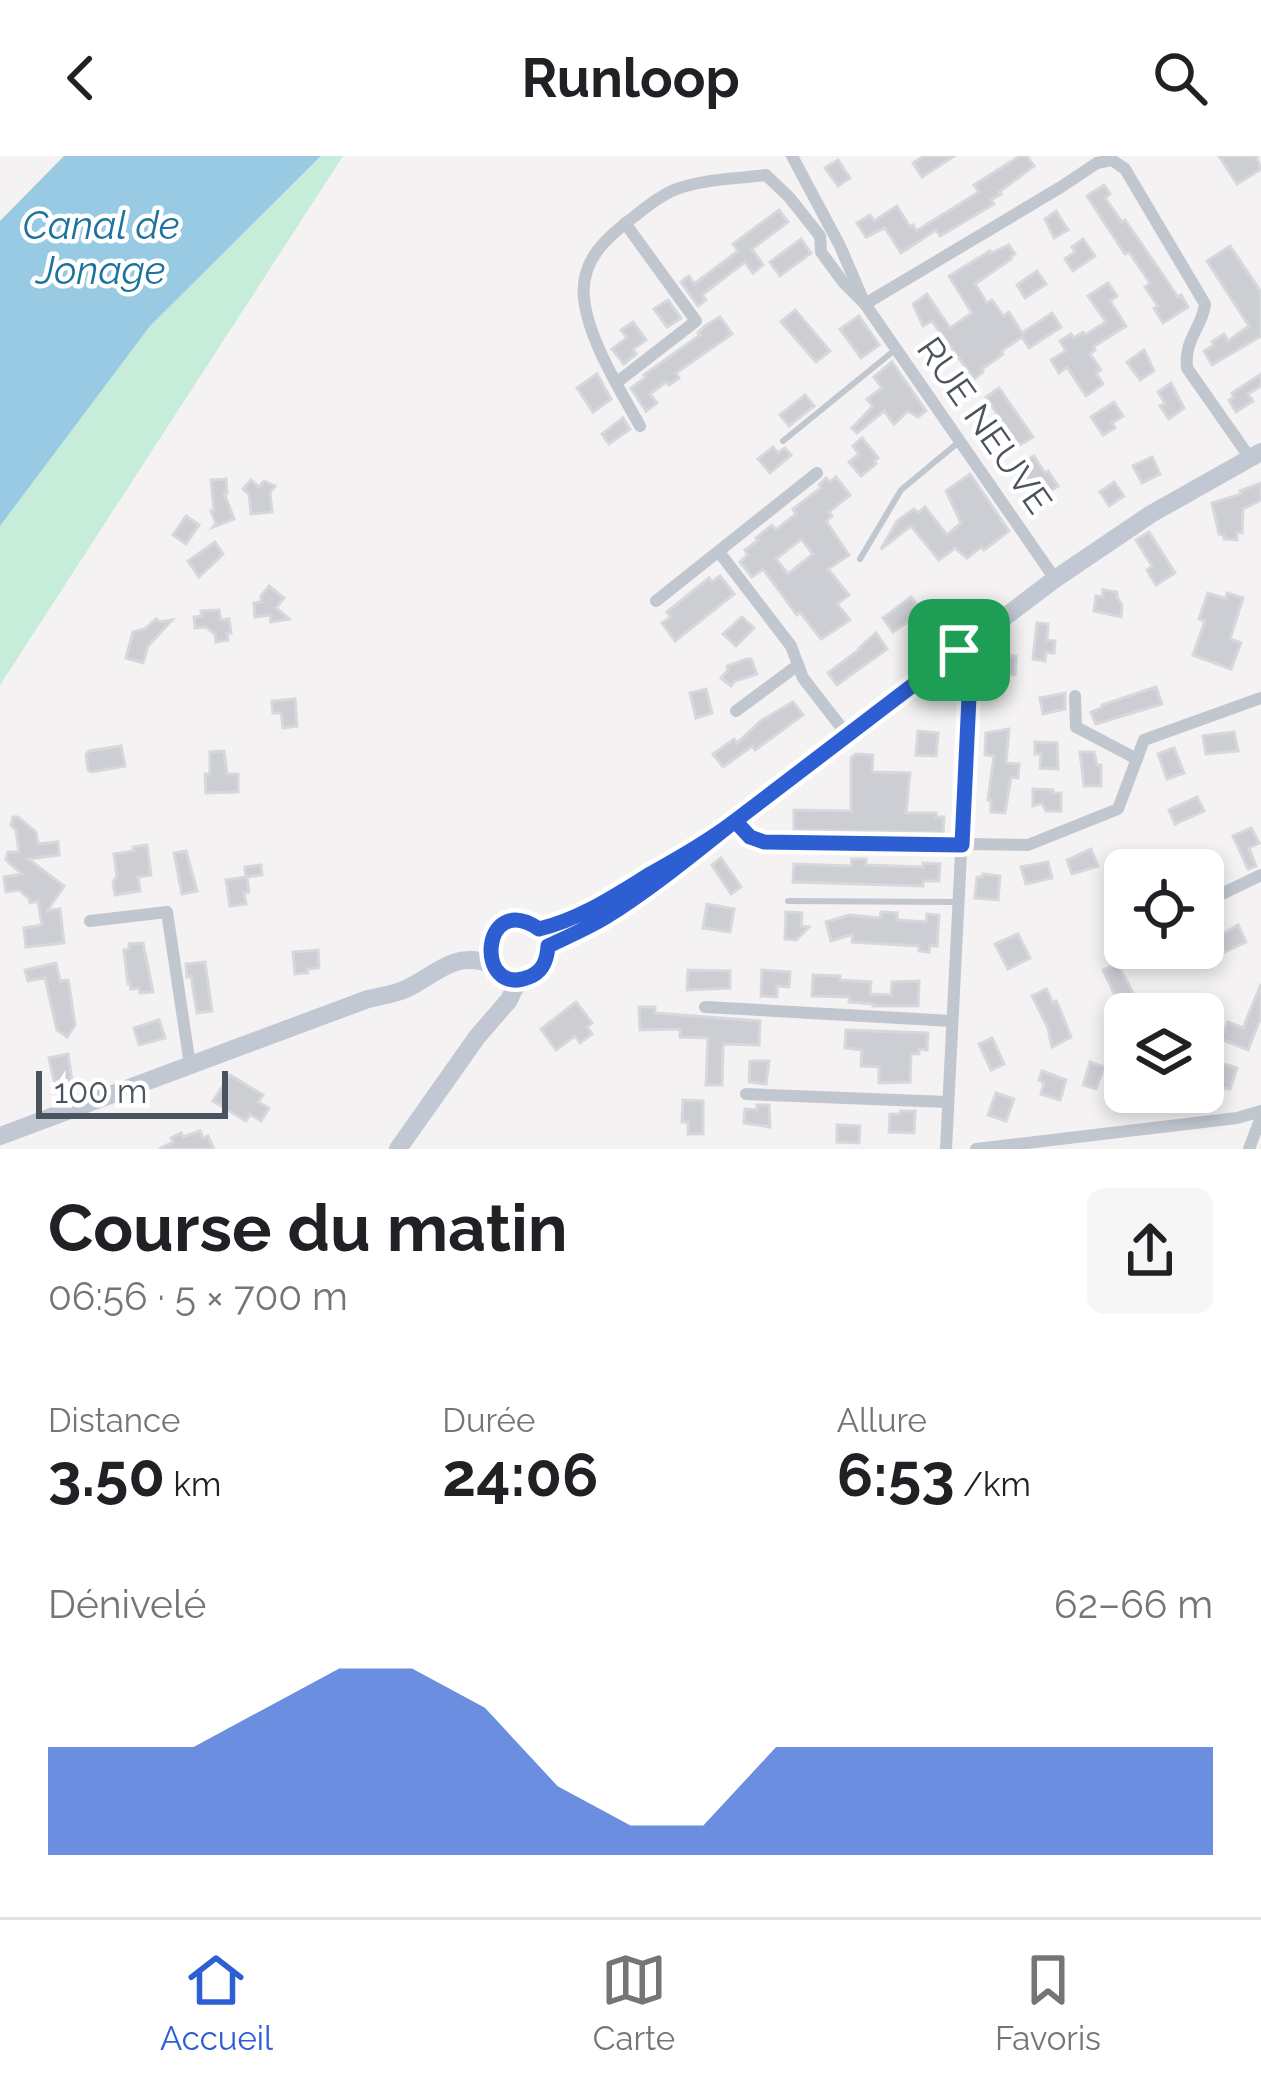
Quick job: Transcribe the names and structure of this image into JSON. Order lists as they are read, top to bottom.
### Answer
{
  "streets": {
    "street": ["RUE NEUVE"]
  },
  "water": ["Canal de Jonage"],
  "scale_bar": "100 m",
  "page": {
    "header": "Runloop",
    "scale": "100 m",
    "heading": ["Course du matin", "06:56 · 5 × 700 m"],
    "stats": [
      ["Distance", "3.50 km"],
      ["Durée", "24:06"],
      ["Allure", "6:53 /km"]
    ],
    "chart": ["Dénivelé", "62–66 m"],
    "tabs": ["Accueil", "Carte", "Favoris"]
  }
}
